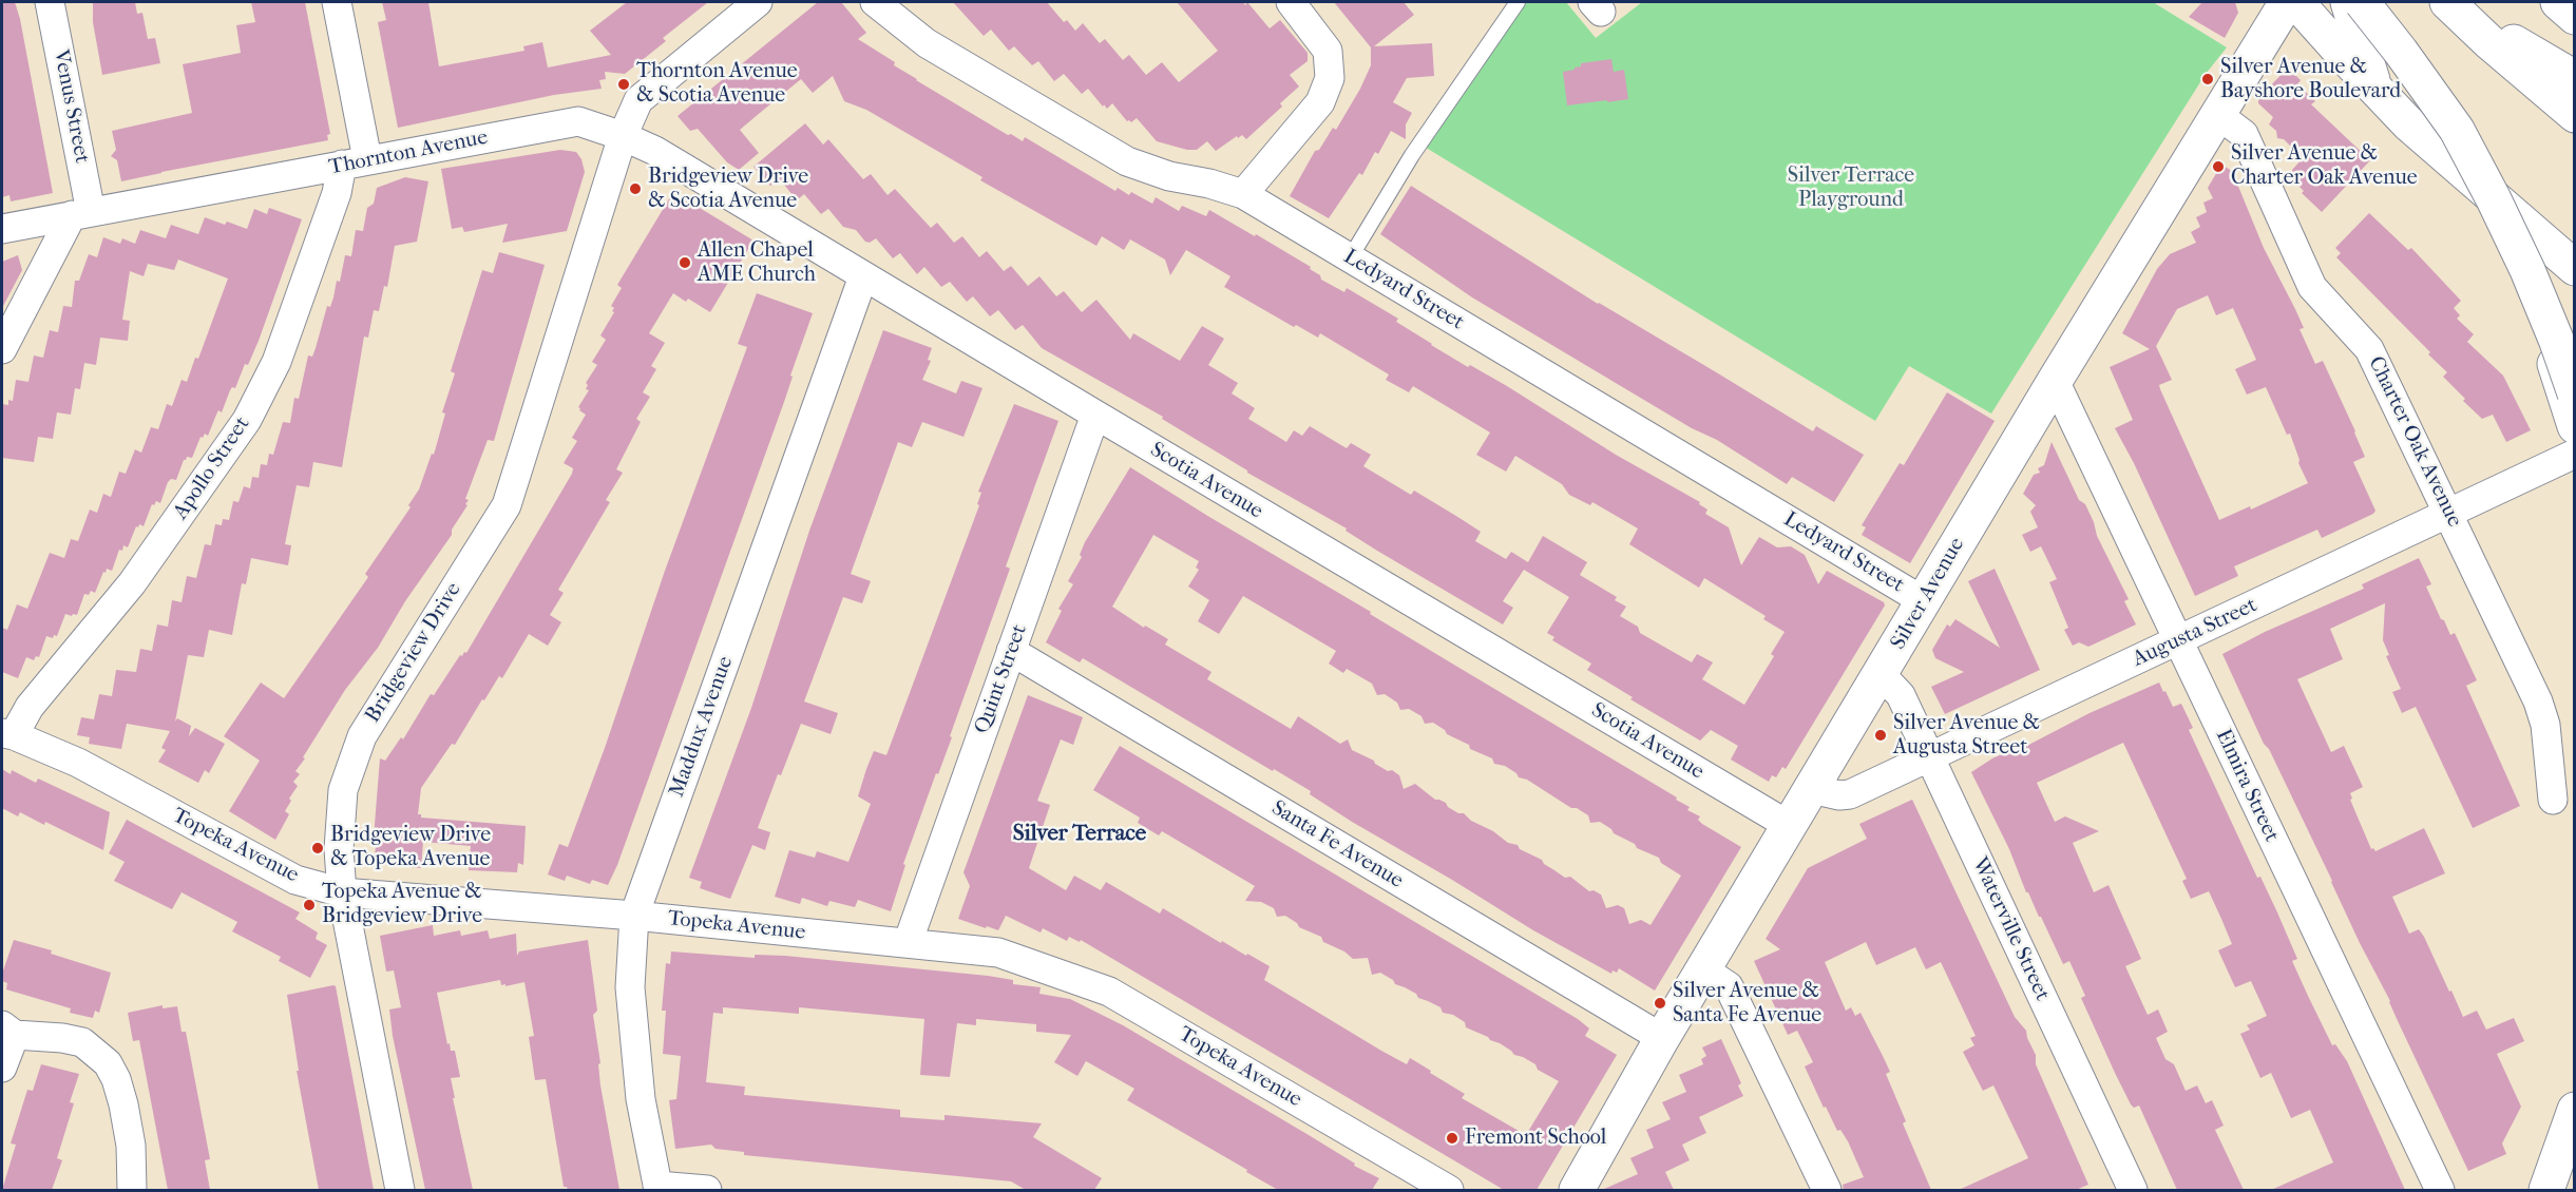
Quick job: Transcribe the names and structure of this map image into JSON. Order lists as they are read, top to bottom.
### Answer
{
  "streets": {
    "main road": ["Silver Avenue"],
    "street": [
      "Venus Street",
      "Thornton Avenue",
      "Ledyard Street",
      "Charter Oak Avenue",
      "Apollo Street",
      "Scotia Avenue",
      "Augusta Street",
      "Bridgeview Drive",
      "Quint Street",
      "Maddux Avenue",
      "Elmira Street",
      "Santa Fe Avenue",
      "Topeka Avenue",
      "Waterville Street"
    ]
  },
  "crossings": [
    ["Venus Street", "Thornton Avenue"],
    ["Thornton Avenue", "Apollo Street"],
    ["Thornton Avenue", "Scotia Avenue"],
    ["Thornton Avenue", "Bridgeview Drive"],
    ["Ledyard Street", "Silver Avenue"],
    ["Charter Oak Avenue", "Silver Avenue"],
    ["Charter Oak Avenue", "Augusta Street"],
    ["Apollo Street", "Topeka Avenue"],
    ["Scotia Avenue", "Silver Avenue"],
    ["Scotia Avenue", "Bridgeview Drive"],
    ["Scotia Avenue", "Quint Street"],
    ["Scotia Avenue", "Maddux Avenue"],
    ["Silver Avenue", "Augusta Street"],
    ["Silver Avenue", "Elmira Street"],
    ["Silver Avenue", "Santa Fe Avenue"],
    ["Silver Avenue", "Waterville Street"],
    ["Augusta Street", "Elmira Street"],
    ["Augusta Street", "Waterville Street"],
    ["Bridgeview Drive", "Topeka Avenue"],
    ["Quint Street", "Santa Fe Avenue"],
    ["Quint Street", "Topeka Avenue"],
    ["Maddux Avenue", "Topeka Avenue"]
  ],
  "districts": ["Silver Terrace"],
  "parks": ["Silver Terrace Playground"],
  "places": [
    "Silver Avenue & Bayshore Boulevard",
    "Thornton Avenue & Scotia Avenue",
    "Silver Avenue & Charter Oak Avenue",
    "Bridgeview Drive & Scotia Avenue",
    "Allen Chapel AME Church",
    "Silver Avenue & Augusta Street",
    "Bridgeview Drive & Topeka Avenue",
    "Topeka Avenue & Bridgeview Drive",
    "Silver Avenue & Santa Fe Avenue",
    "Fremont School"
  ]
}
